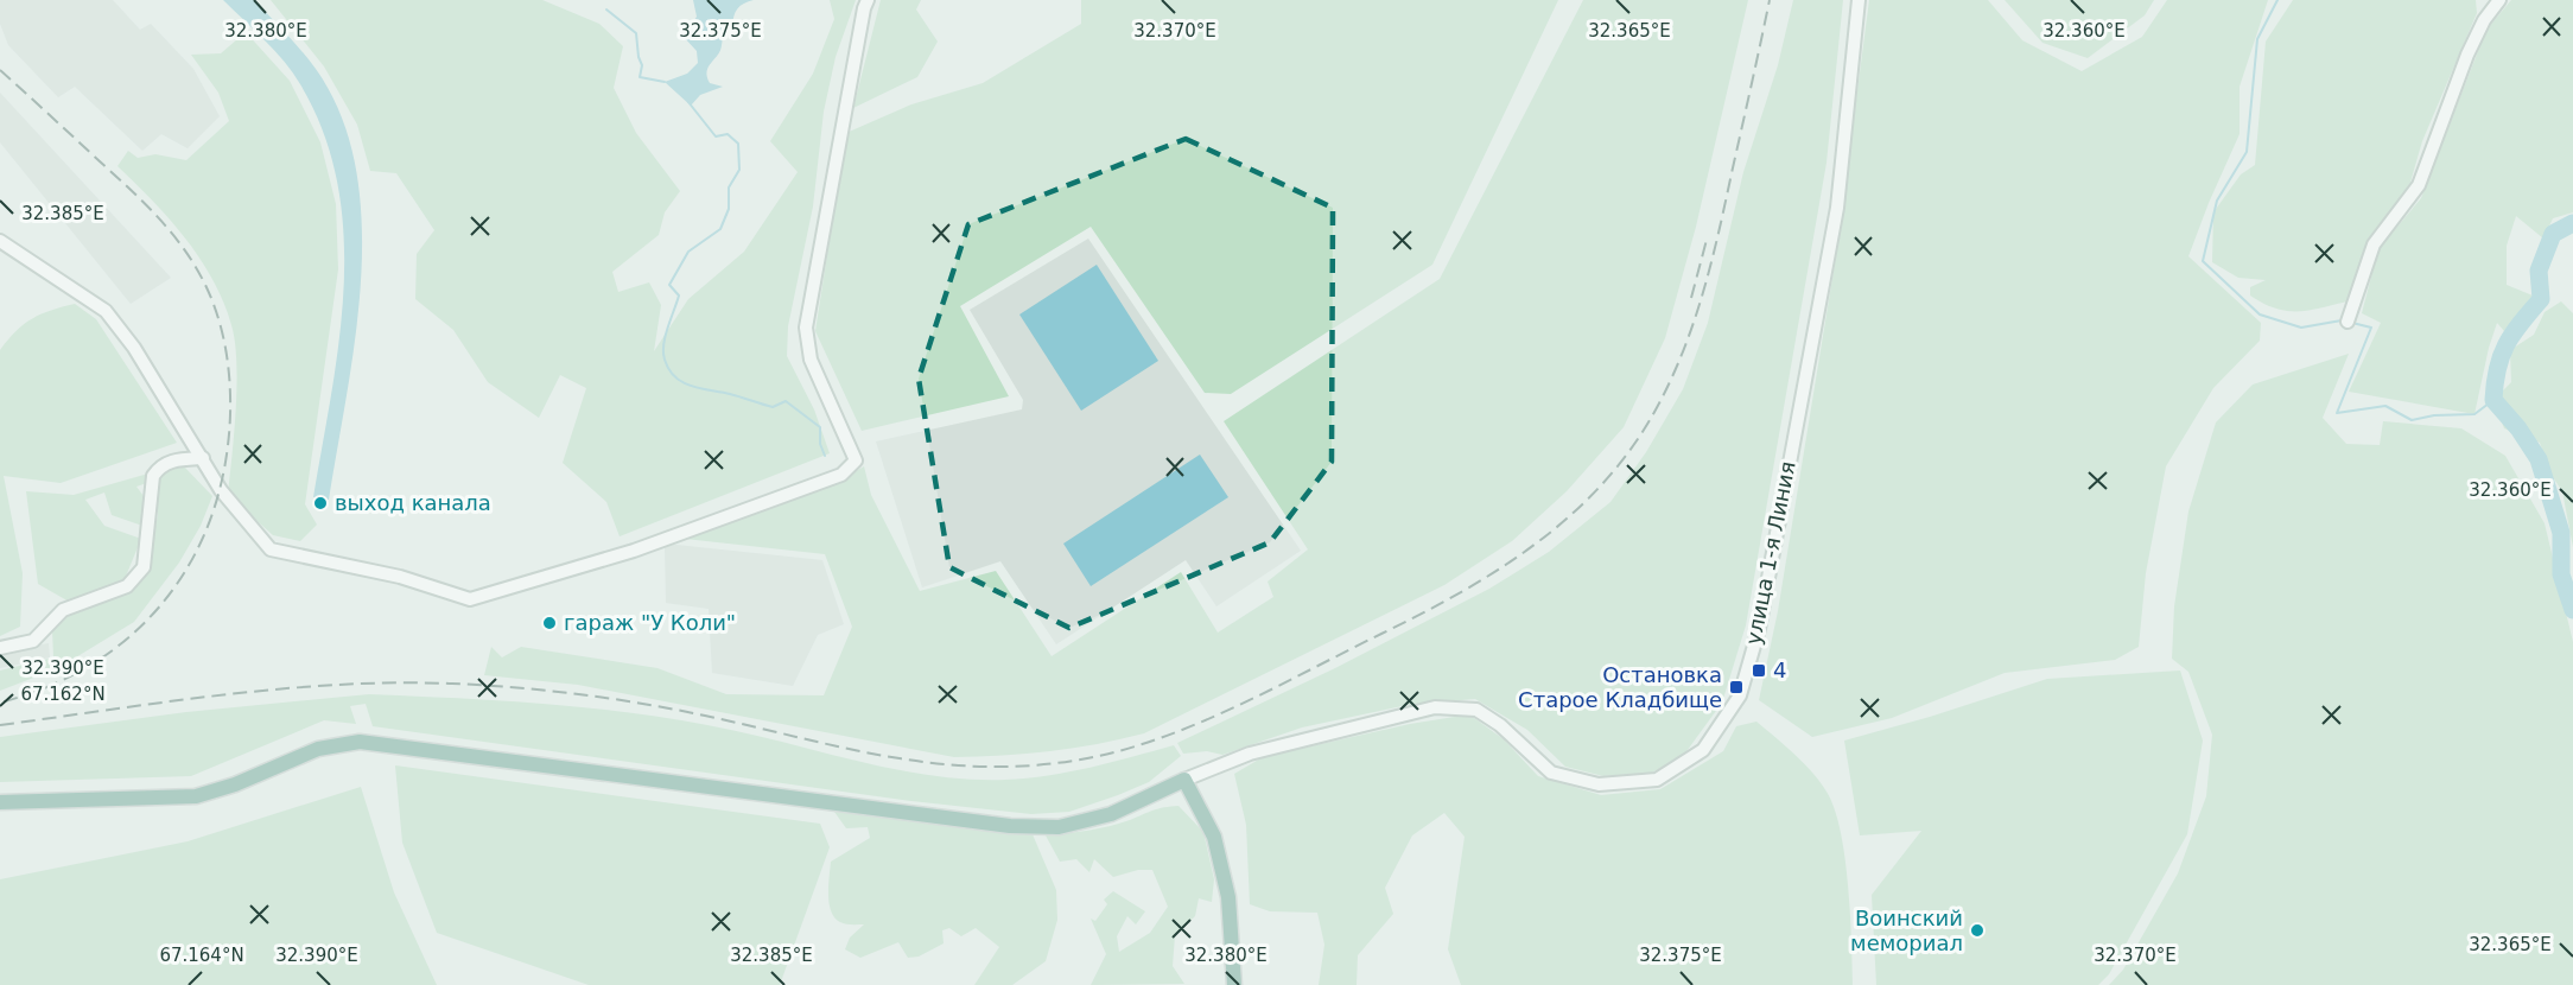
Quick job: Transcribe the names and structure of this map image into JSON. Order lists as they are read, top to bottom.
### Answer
{
  "streets": {
    "street": ["улица 1-я Линия"]
  },
  "places": {
    "other": ["выход канала", "гараж \"У Коли\"", "Воинский мемориал"],
    "transit": ["4", "Остановка Старое Кладбище"]
  },
  "coordinates": [
    "32.380°E",
    "32.375°E",
    "32.370°E",
    "32.365°E",
    "32.360°E",
    "32.385°E",
    "32.390°E",
    "67.162°N",
    "67.164°N"
  ]
}
